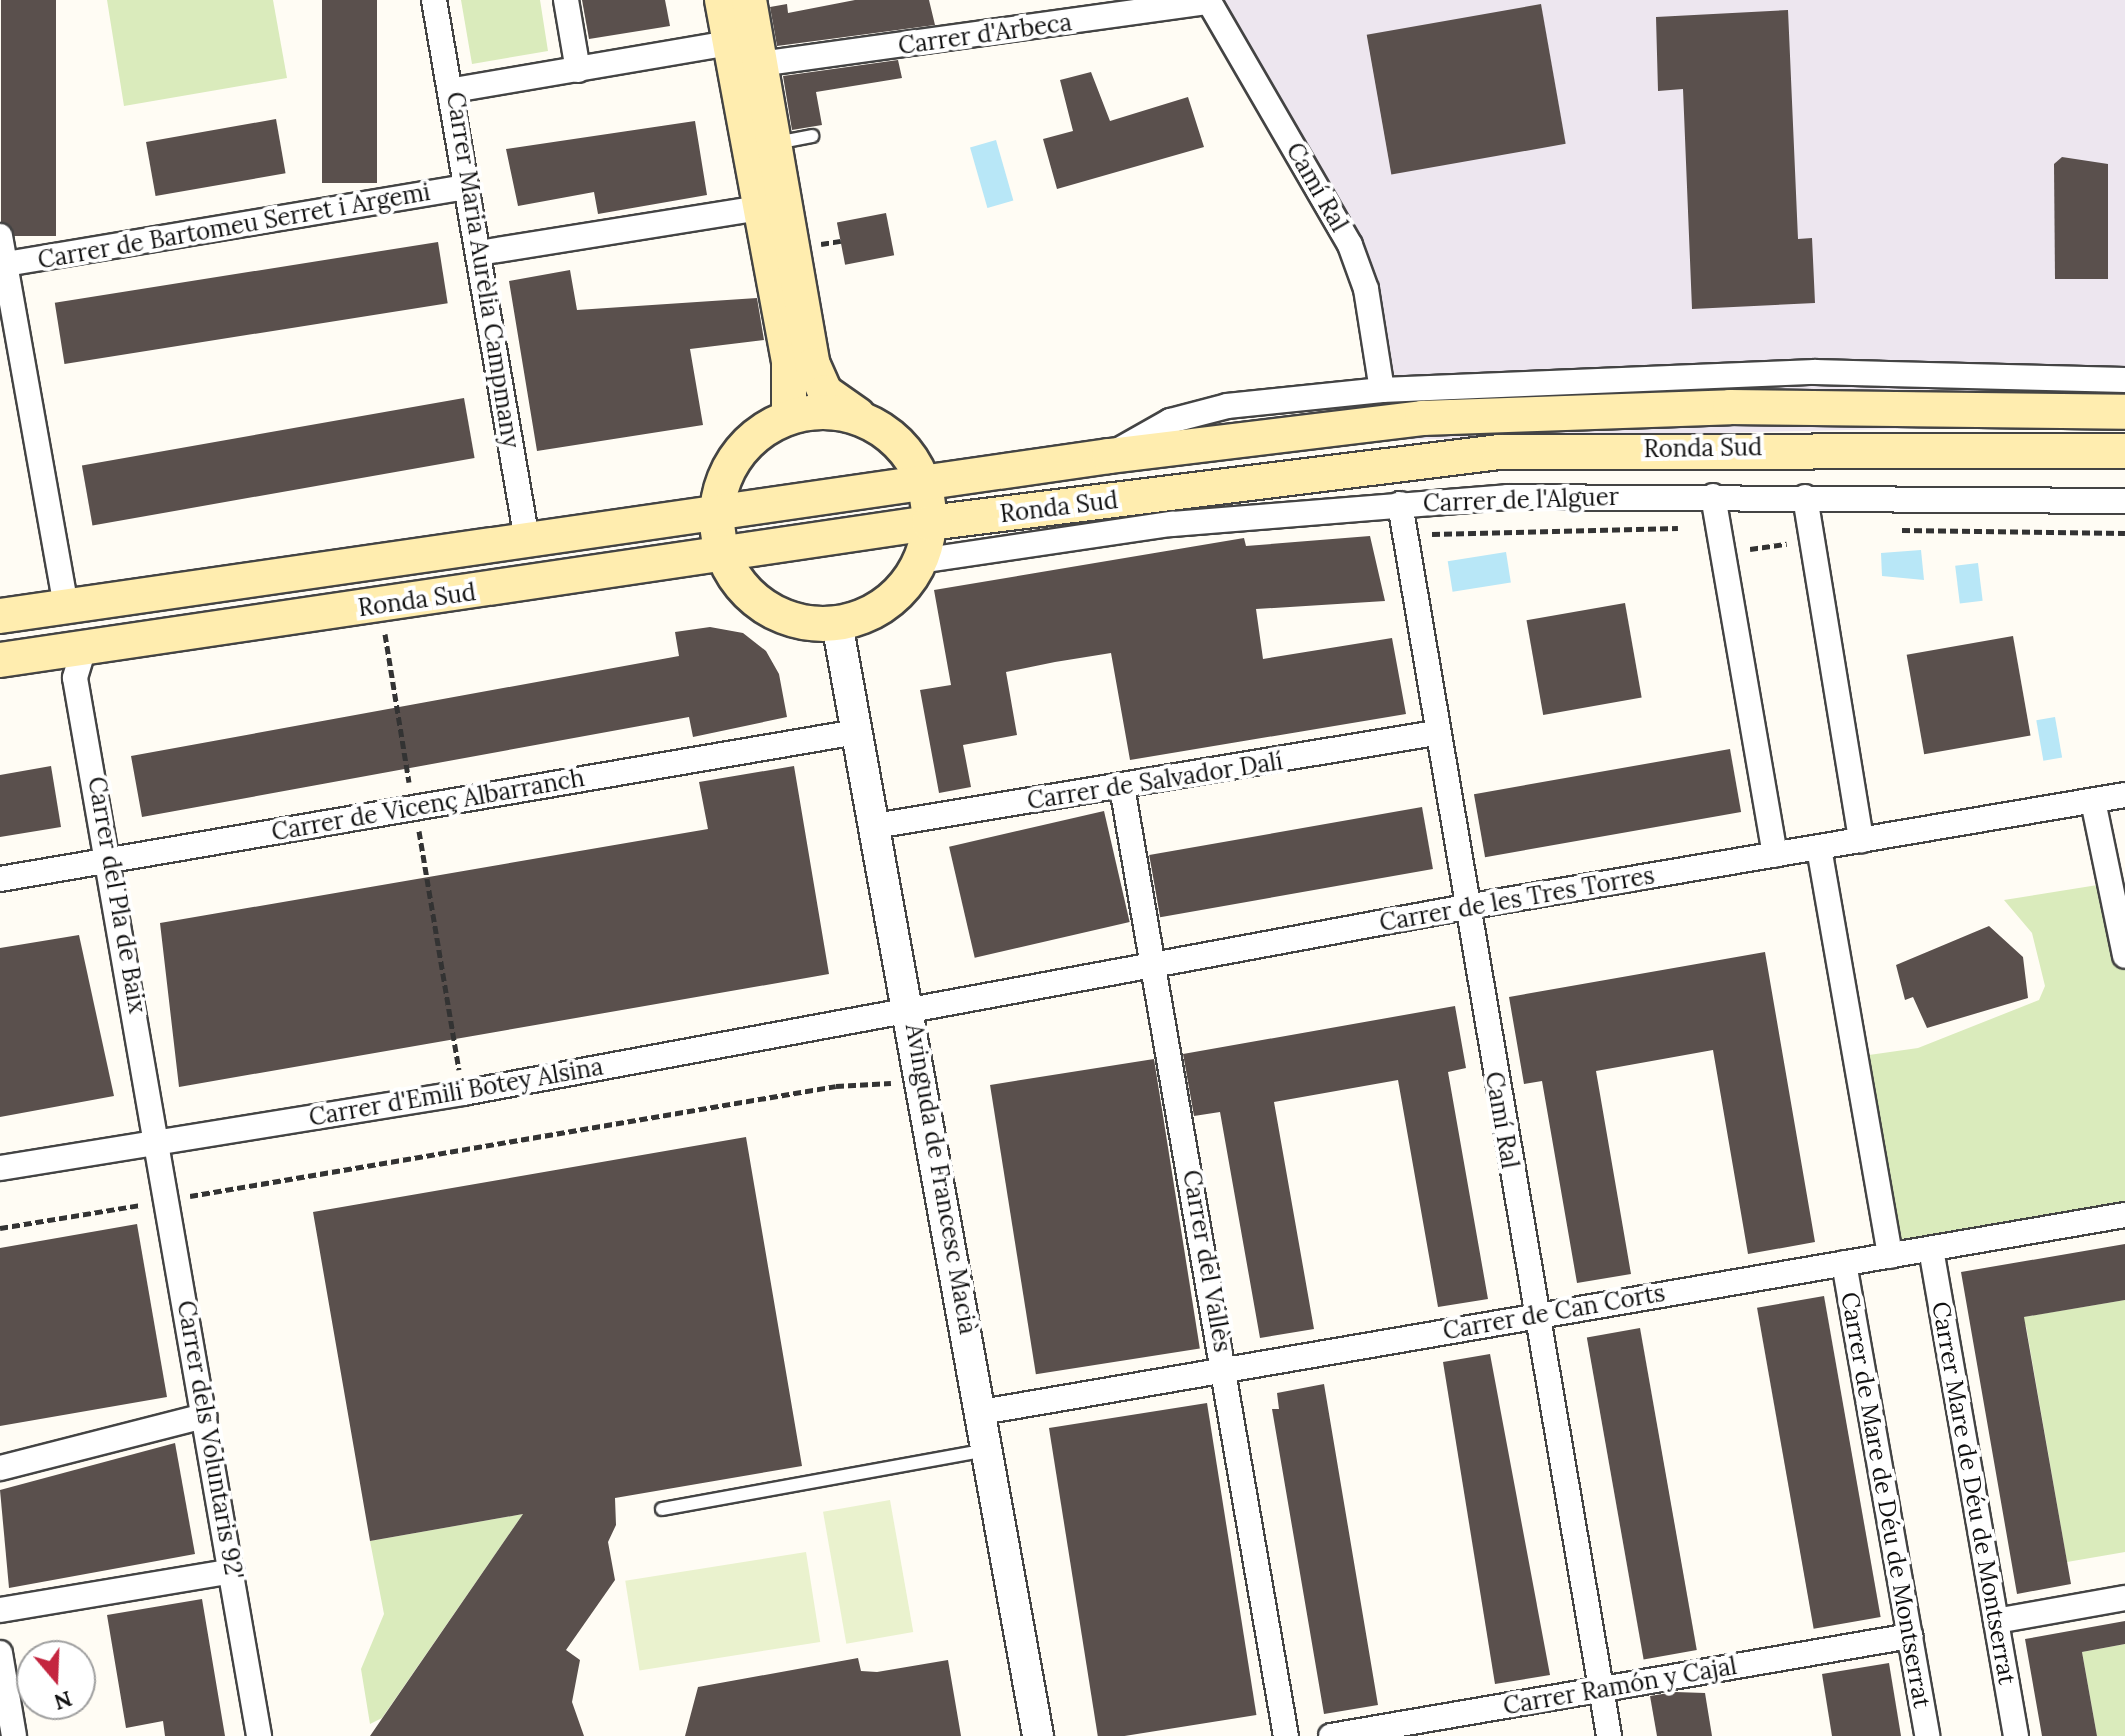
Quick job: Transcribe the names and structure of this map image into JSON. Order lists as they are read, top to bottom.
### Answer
{
  "streets": {
    "main road": ["Ronda Sud"],
    "street": [
      "Carrer d'Arbeca",
      "Camí Ral",
      "Carrer de Bartomeu Serret i Argemi",
      "Carrer Maria Aurèlia Campmany",
      "Carrer de l'Alguer",
      "Carrer de Salvador Dalí",
      "Carrer de Vicenç Albarranch",
      "Carrer del Pla de Baix",
      "Carrer de les Tres Torres",
      "Carrer d'Emili Botey Alsina",
      "Avinguda de Francesc Macià",
      "Carrer del Vallès",
      "Carrer de Can Corts",
      "Carrer dels Voluntaris 92'",
      "Carrer Mare de Déu de Montserrat",
      "Carrer de Mare de Déu de Montserrat",
      "Carrer Ramón y Cajal"
    ]
  },
  "crossings": [
    ["Carrer d'Arbeca", "Camí Ral"],
    ["Camí Ral", "Carrer de l'Alguer"],
    ["Camí Ral", "Carrer de Salvador Dalí"],
    ["Camí Ral", "Carrer de les Tres Torres"],
    ["Camí Ral", "Carrer de Can Corts"],
    ["Camí Ral", "Carrer Ramón y Cajal"],
    ["Carrer de Bartomeu Serret i Argemi", "Carrer Maria Aurèlia Campmany"],
    ["Carrer Maria Aurèlia Campmany", "Ronda Sud"],
    ["Ronda Sud", "Carrer del Pla de Baix"],
    ["Carrer de Salvador Dalí", "Avinguda de Francesc Macià"],
    ["Carrer de Salvador Dalí", "Carrer del Vallès"],
    ["Carrer de Vicenç Albarranch", "Carrer del Pla de Baix"],
    ["Carrer de Vicenç Albarranch", "Avinguda de Francesc Macià"],
    ["Carrer del Pla de Baix", "Carrer d'Emili Botey Alsina"],
    ["Carrer del Pla de Baix", "Carrer dels Voluntaris 92'"],
    ["Carrer de les Tres Torres", "Carrer d'Emili Botey Alsina"],
    ["Carrer de les Tres Torres", "Avinguda de Francesc Macià"],
    ["Carrer de les Tres Torres", "Carrer del Vallès"],
    ["Carrer d'Emili Botey Alsina", "Avinguda de Francesc Macià"],
    ["Carrer d'Emili Botey Alsina", "Carrer dels Voluntaris 92'"],
    ["Avinguda de Francesc Macià", "Carrer de Can Corts"],
    ["Carrer del Vallès", "Carrer de Can Corts"],
    ["Carrer de Can Corts", "Carrer Mare de Déu de Montserrat"],
    ["Carrer de Can Corts", "Carrer de Mare de Déu de Montserrat"],
    ["Carrer de Mare de Déu de Montserrat", "Carrer Ramón y Cajal"]
  ],
  "north": "bottom"
}
